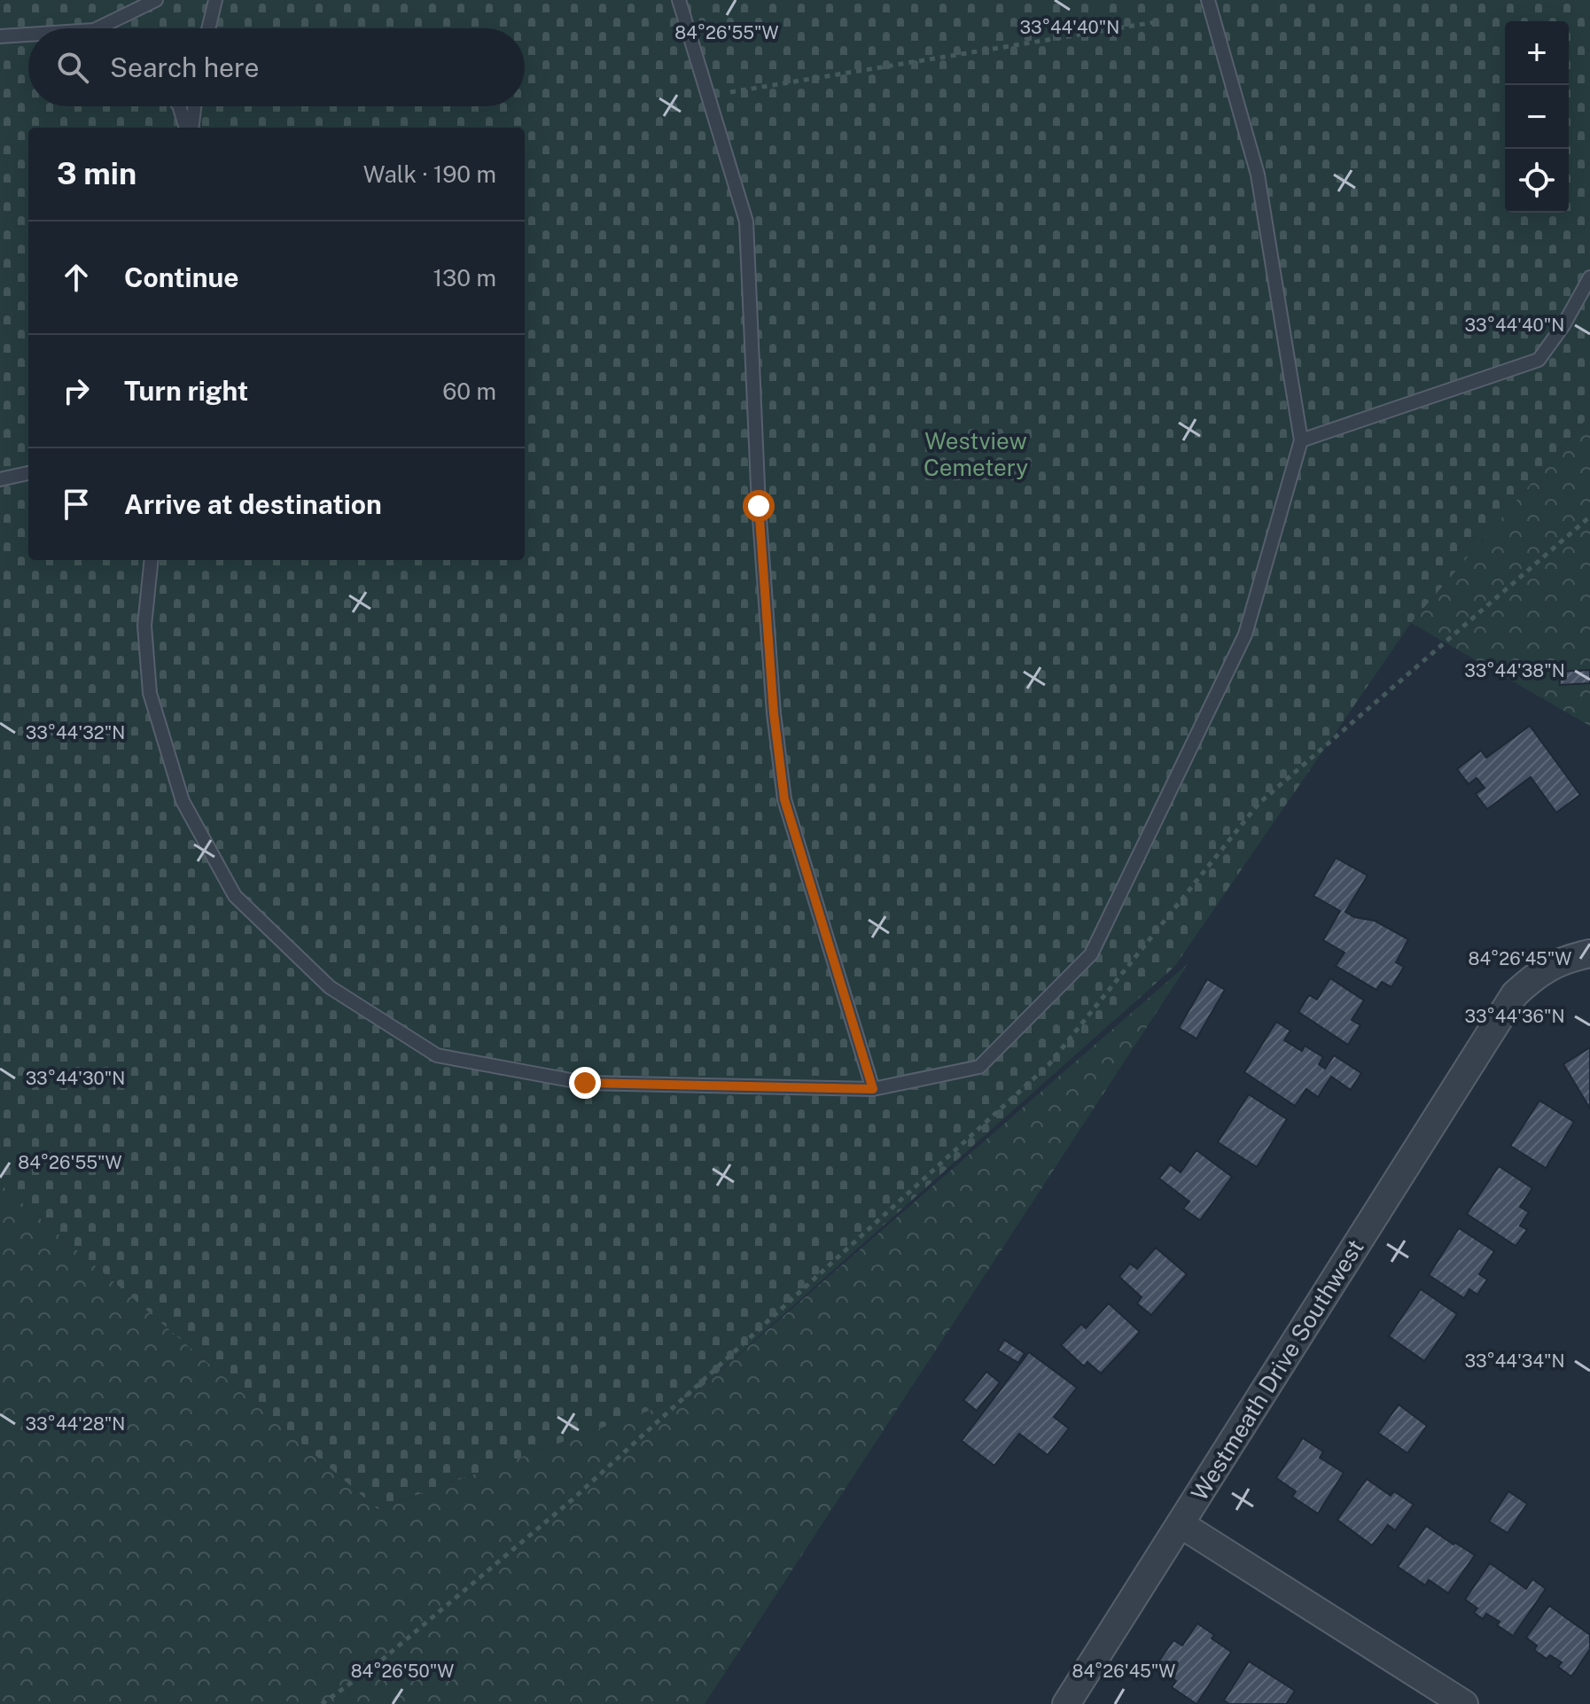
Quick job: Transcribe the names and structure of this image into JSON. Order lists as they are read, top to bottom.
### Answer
{
  "streets": {
    "street": ["Westmeath Drive Southwest"]
  },
  "parks": ["Westview Cemetery"],
  "page": {
    "map_buttons": ["+", "−"],
    "search": "Search here",
    "heading": ["3 min", "Walk · 190 m"],
    "list": [
      ["Continue", "130 m"],
      ["Turn right", "60 m"],
      "Arrive at destination"
    ]
  },
  "coordinates": [
    "33°44'40\"N",
    "84°26'55\"W",
    "33°44'38\"N",
    "33°44'32\"N",
    "84°26'45\"W",
    "33°44'36\"N",
    "33°44'30\"N",
    "33°44'34\"N",
    "33°44'28\"N",
    "84°26'50\"W"
  ]
}
